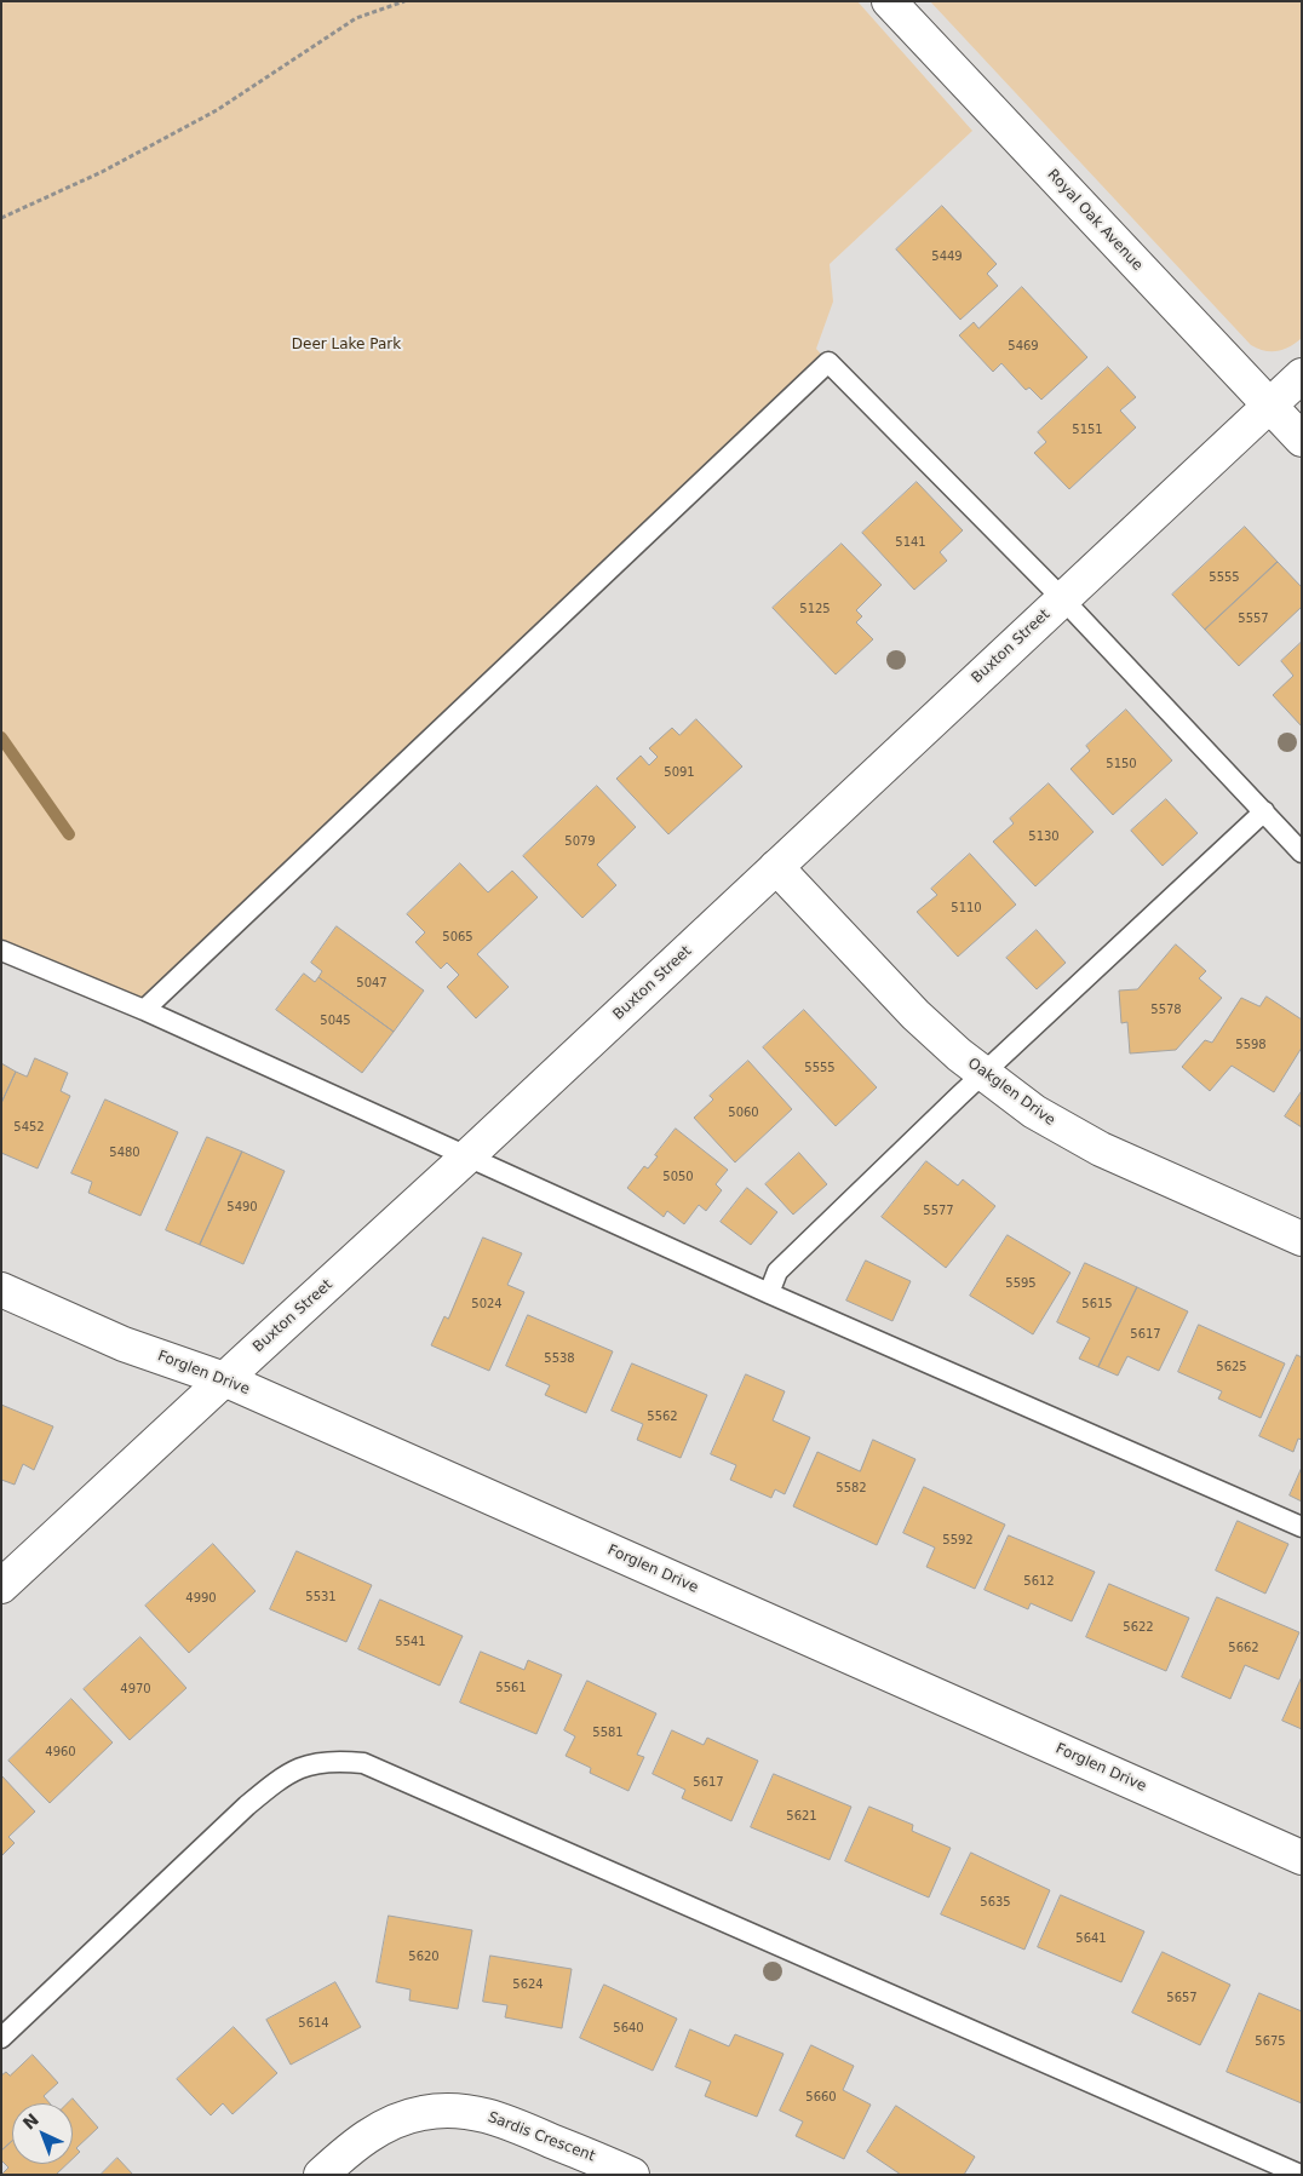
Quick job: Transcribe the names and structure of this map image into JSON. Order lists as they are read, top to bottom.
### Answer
{
  "streets": {
    "street": [
      "Royal Oak Avenue",
      "Buxton Street",
      "Oakglen Drive",
      "Forglen Drive",
      "Sardis Crescent"
    ]
  },
  "crossings": [
    ["Royal Oak Avenue", "Buxton Street"],
    ["Buxton Street", "Oakglen Drive"],
    ["Buxton Street", "Forglen Drive"]
  ],
  "parks": ["Deer Lake Park"],
  "house_numbers": [
    "5449",
    "5469",
    "5151",
    "5141",
    "5555",
    "5125",
    "5557",
    "5150",
    "5091",
    "5130",
    "5079",
    "5110",
    "5065",
    "5047",
    "5578",
    "5045",
    "5598",
    "5555",
    "5060",
    "5452",
    "5480",
    "5050",
    "5490",
    "5577",
    "5595",
    "5024",
    "5615",
    "5617",
    "5538",
    "5625",
    "5562",
    "5582",
    "5592",
    "5612",
    "5531",
    "4990",
    "5622",
    "5541",
    "5662",
    "5561",
    "4970",
    "5581",
    "4960",
    "5617",
    "5621",
    "5635",
    "5641",
    "5620",
    "5624",
    "5657",
    "5614",
    "5640",
    "5675",
    "5660"
  ],
  "north": "top left"
}
